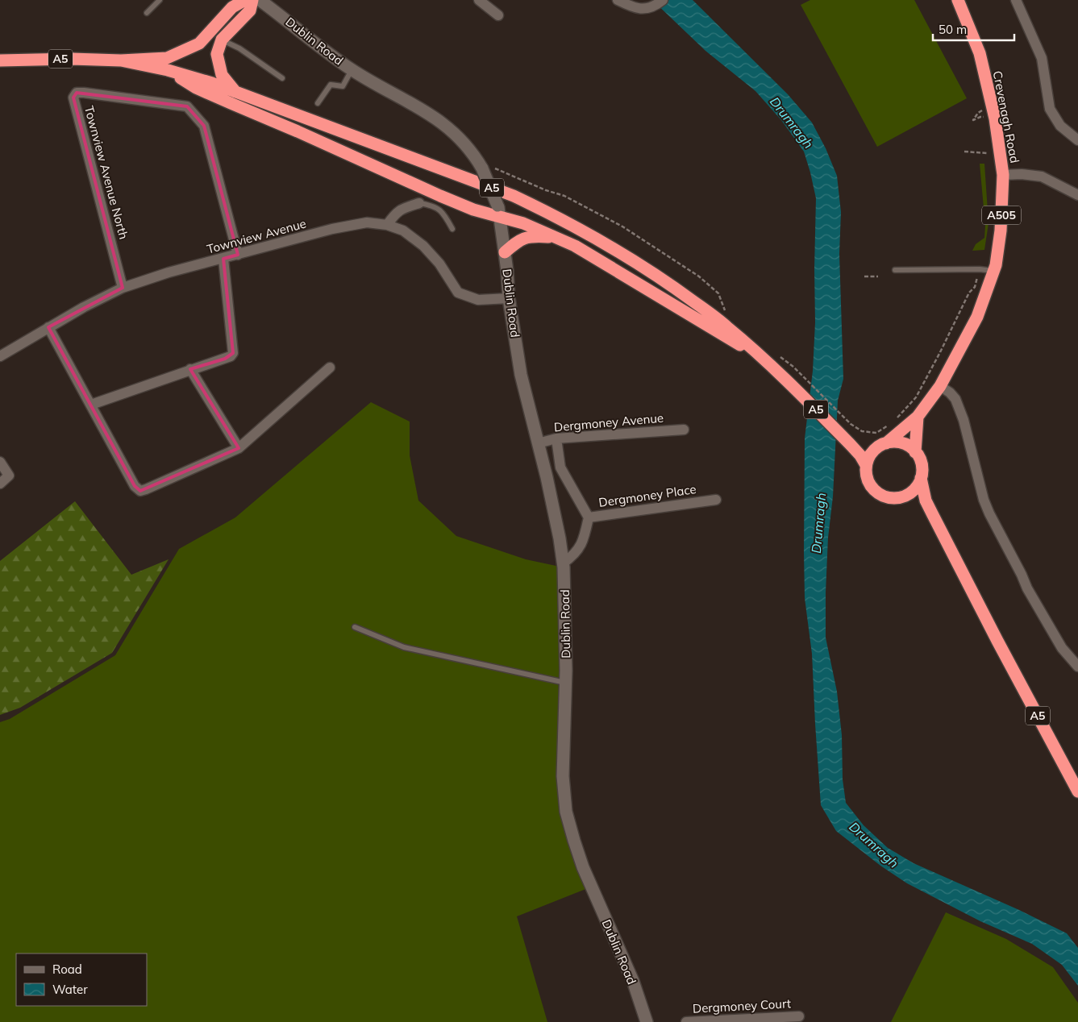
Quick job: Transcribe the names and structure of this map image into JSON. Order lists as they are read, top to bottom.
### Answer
{
  "streets": {
    "highway": ["A5", "Crevenagh Road", "A505"],
    "street": [
      "Dublin Road",
      "Townview Avenue North",
      "Townview Avenue",
      "Dergmoney Avenue",
      "Dergmoney Place",
      "Dergmoney Court"
    ]
  },
  "crossings": [
    ["Dublin Road", "Townview Avenue"],
    ["Dublin Road", "Dergmoney Avenue"],
    ["Dublin Road", "Dergmoney Place"],
    ["A5", "Crevenagh Road"],
    ["Townview Avenue North", "Townview Avenue"]
  ],
  "water": ["Drumragh"],
  "legend": ["Road", "Water"],
  "scale_bar": "50 m"
}
